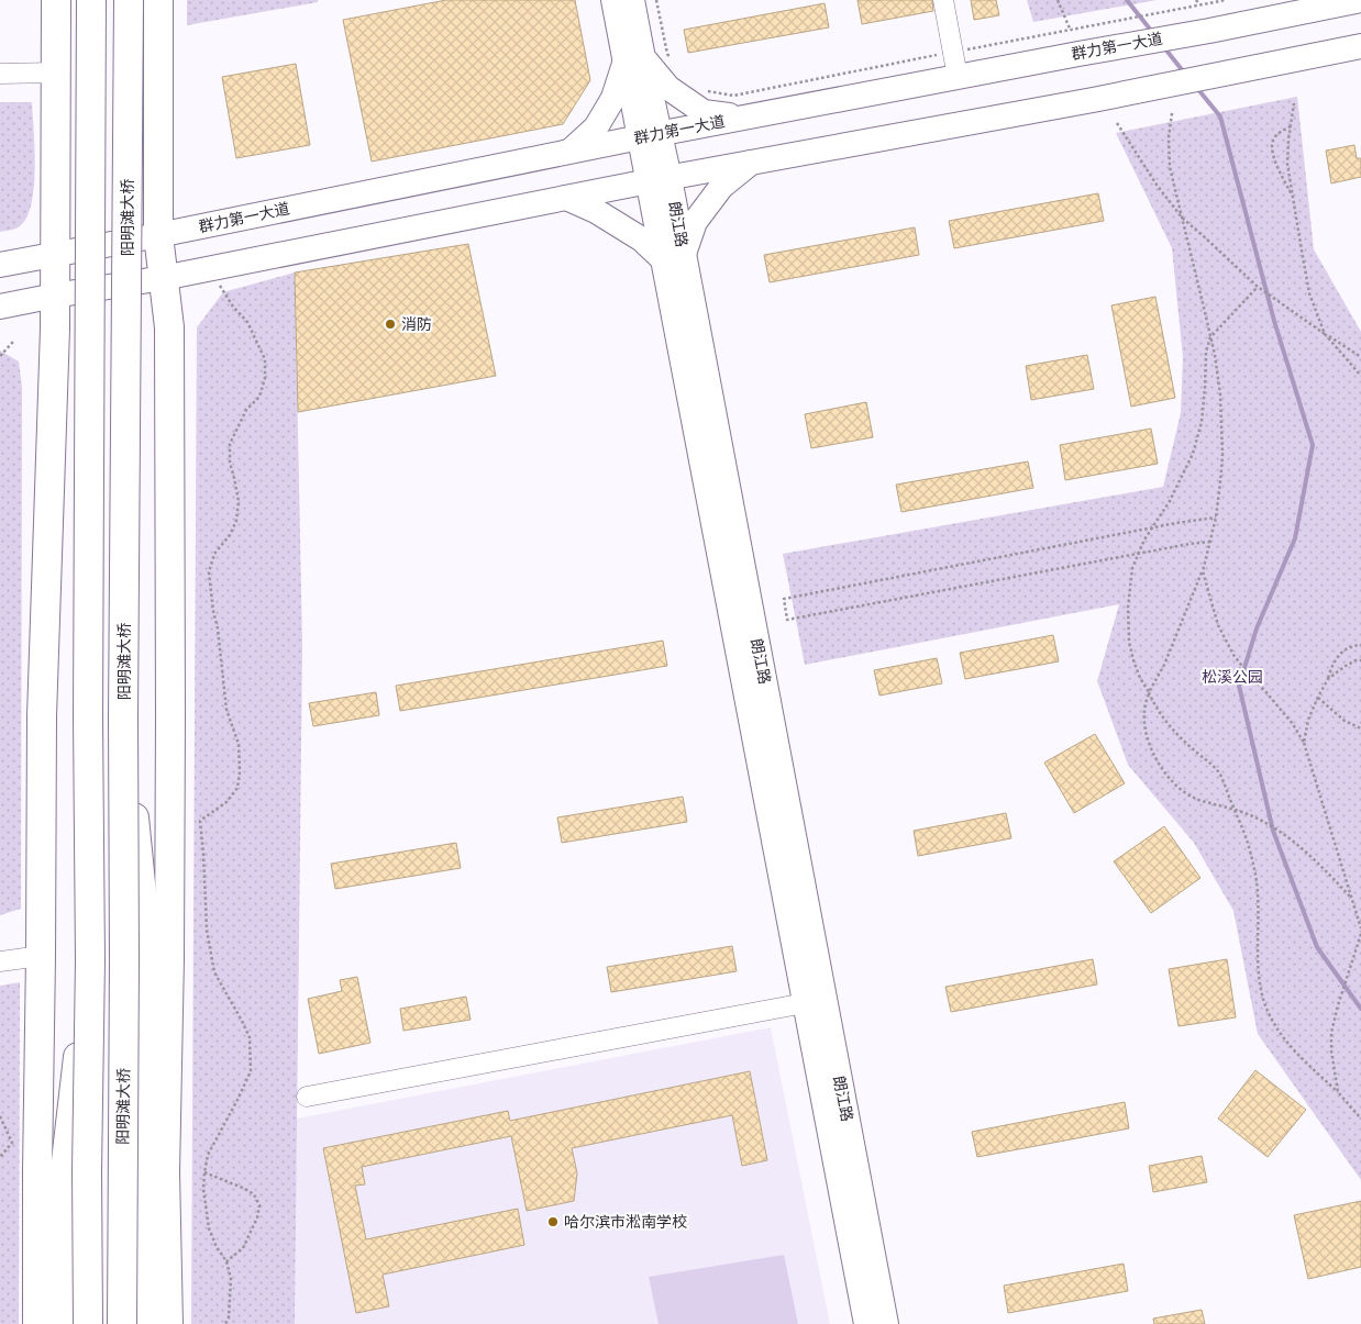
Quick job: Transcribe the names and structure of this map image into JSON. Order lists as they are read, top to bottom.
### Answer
{
  "streets": {
    "highway": ["阳明滩大桥"],
    "main road": ["群力第一大道", "朗江路"]
  },
  "crossings": [
    ["群力第一大道", "朗江路"]
  ],
  "parks": ["松溪公园"],
  "places": ["消防", "哈尔滨市淞南学校"]
}
